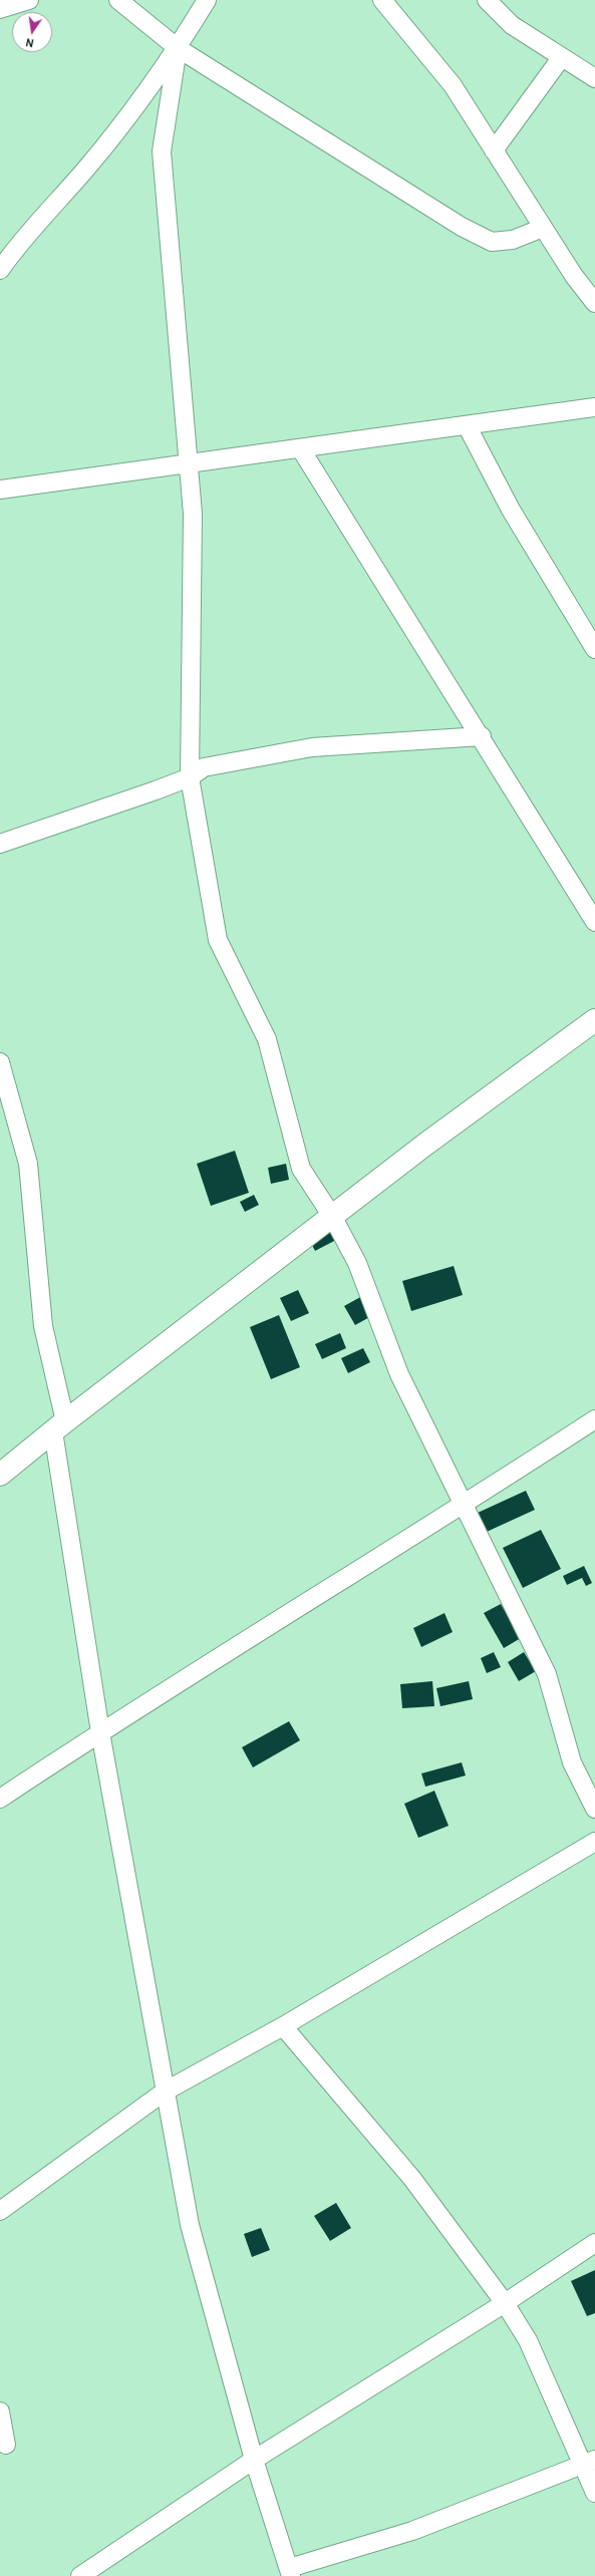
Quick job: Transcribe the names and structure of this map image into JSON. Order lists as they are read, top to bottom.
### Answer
{
  "north": "bottom"
}
